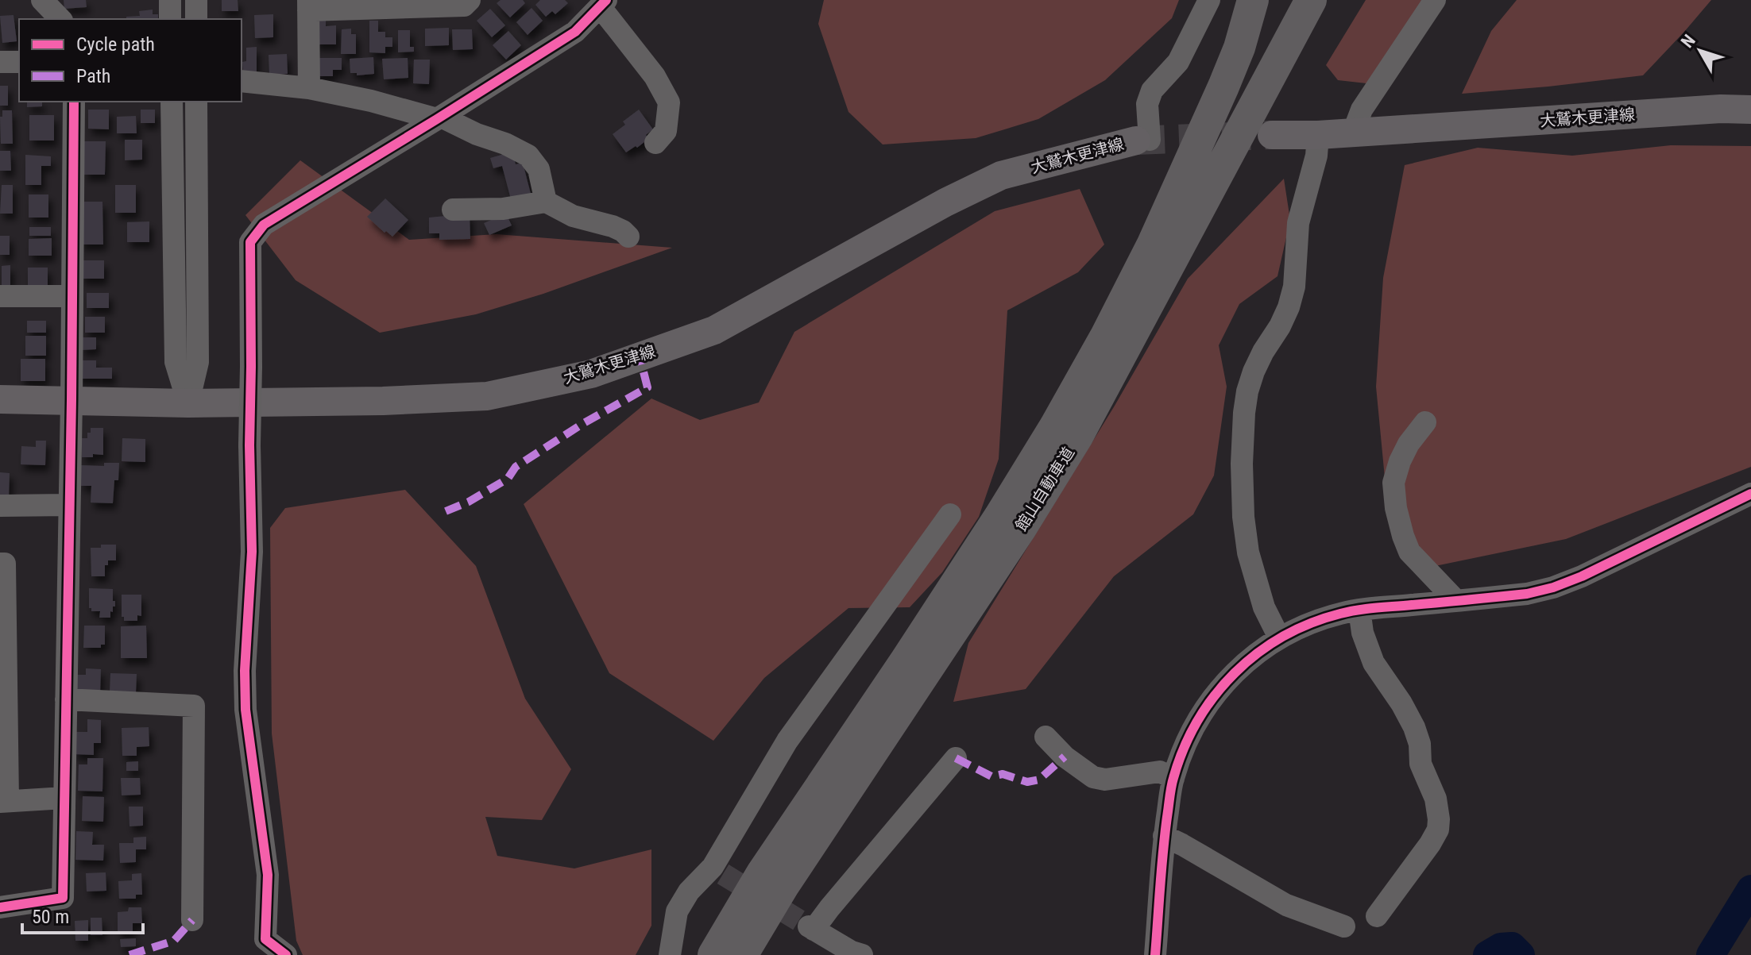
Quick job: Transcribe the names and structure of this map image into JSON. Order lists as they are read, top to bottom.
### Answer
{
  "streets": {
    "highway": ["館山自動車道"],
    "main road": ["大鷲木更津線"]
  },
  "legend": ["Cycle path", "Path"],
  "scale_bar": "50 m",
  "north": "top left"
}
